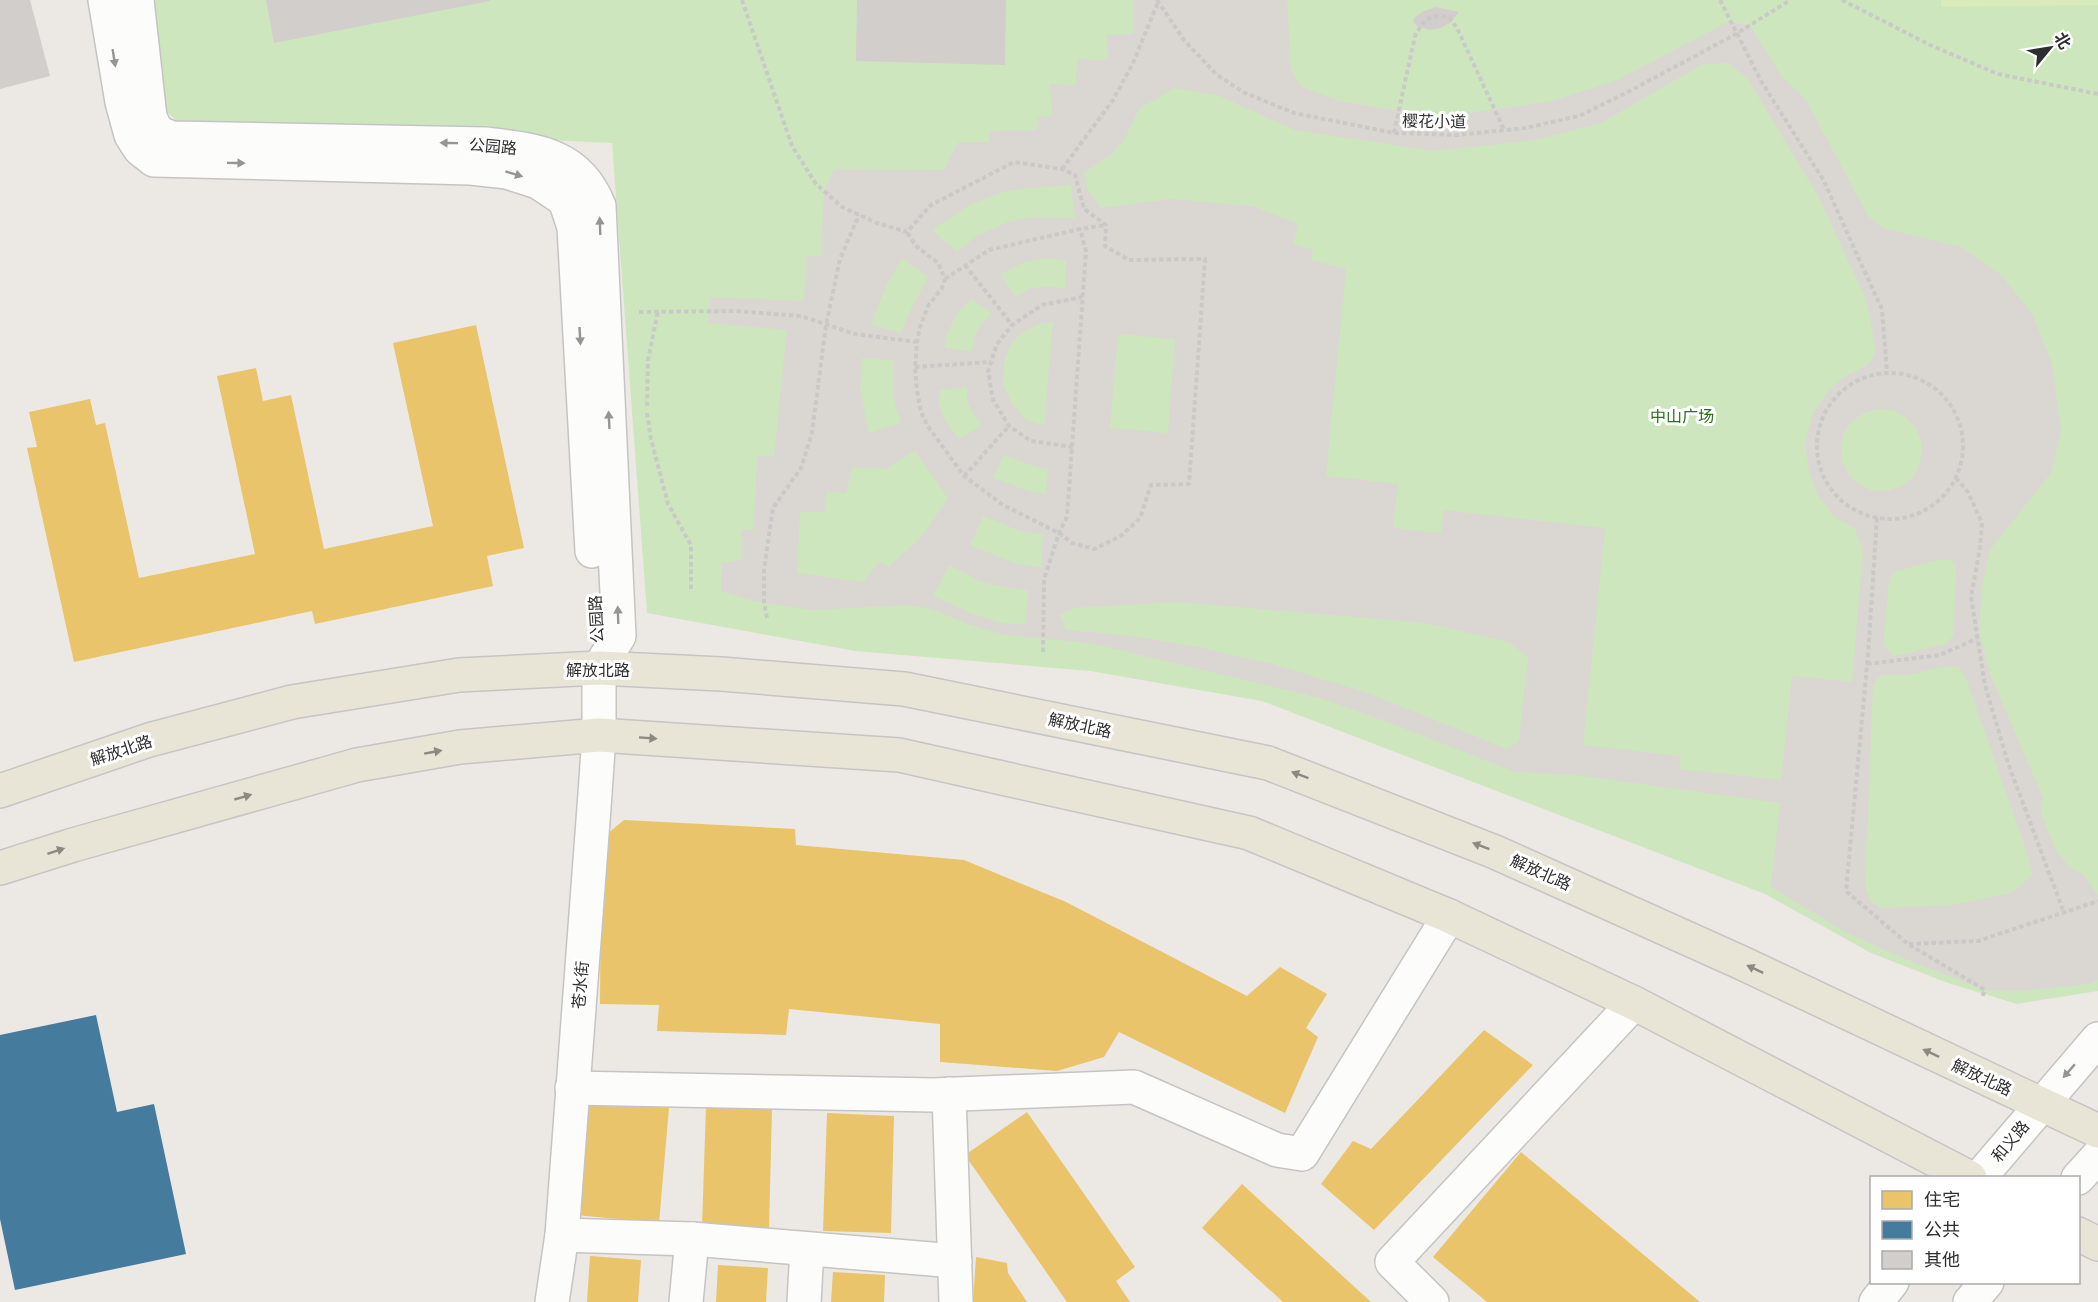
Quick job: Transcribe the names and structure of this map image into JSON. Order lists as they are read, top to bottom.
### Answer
{
  "streets": {
    "main road": ["解放北路"],
    "street": ["公园路", "苍水街", "和义路"],
    "path": ["樱花小道"]
  },
  "crossings": [
    ["公园路", "解放北路"],
    ["公园路", "苍水街"],
    ["解放北路", "苍水街"],
    ["解放北路", "和义路"]
  ],
  "one_way": ["和义路"],
  "parks": ["中山广场"],
  "legend": ["住宅", "公共", "其他"],
  "north": "top right"
}
